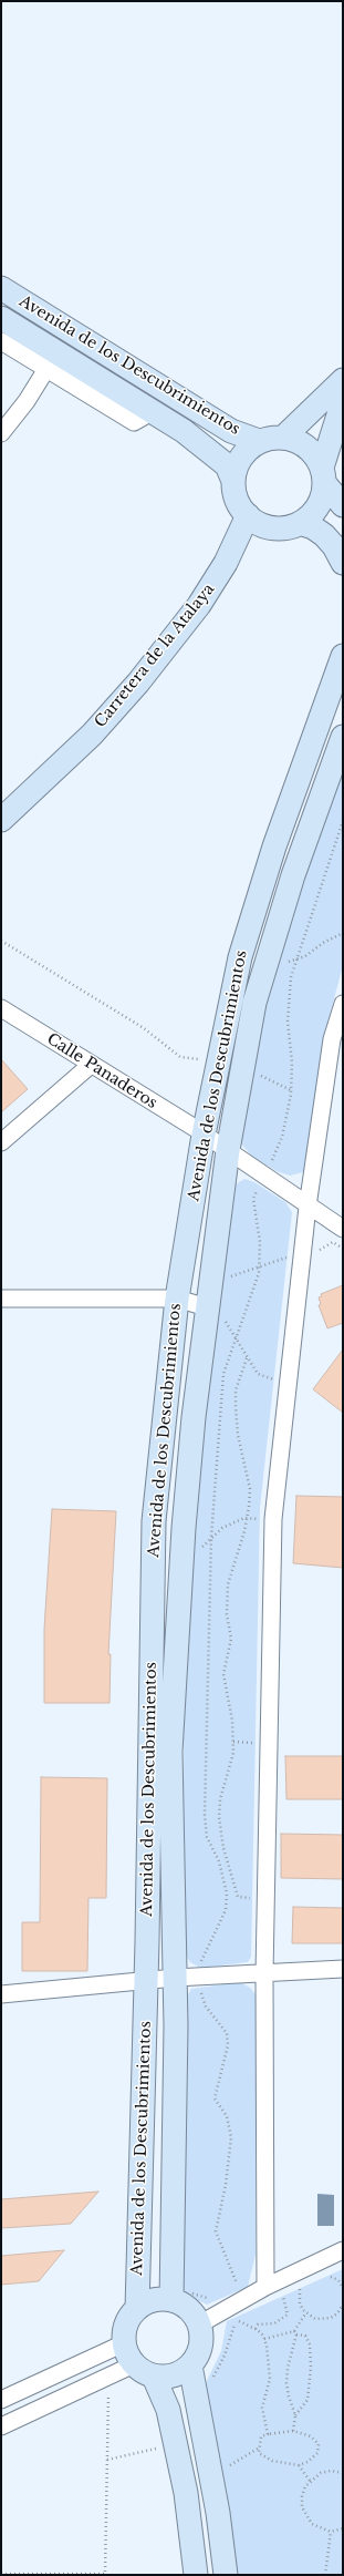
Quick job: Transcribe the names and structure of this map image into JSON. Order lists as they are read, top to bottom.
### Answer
{
  "streets": {
    "street": ["Avenida de los Descubrimientos", "Carretera de la Atalaya", "Calle Panaderos"]
  },
  "crossings": [
    ["Avenida de los Descubrimientos", "Carretera de la Atalaya"],
    ["Avenida de los Descubrimientos", "Calle Panaderos"]
  ]
}
